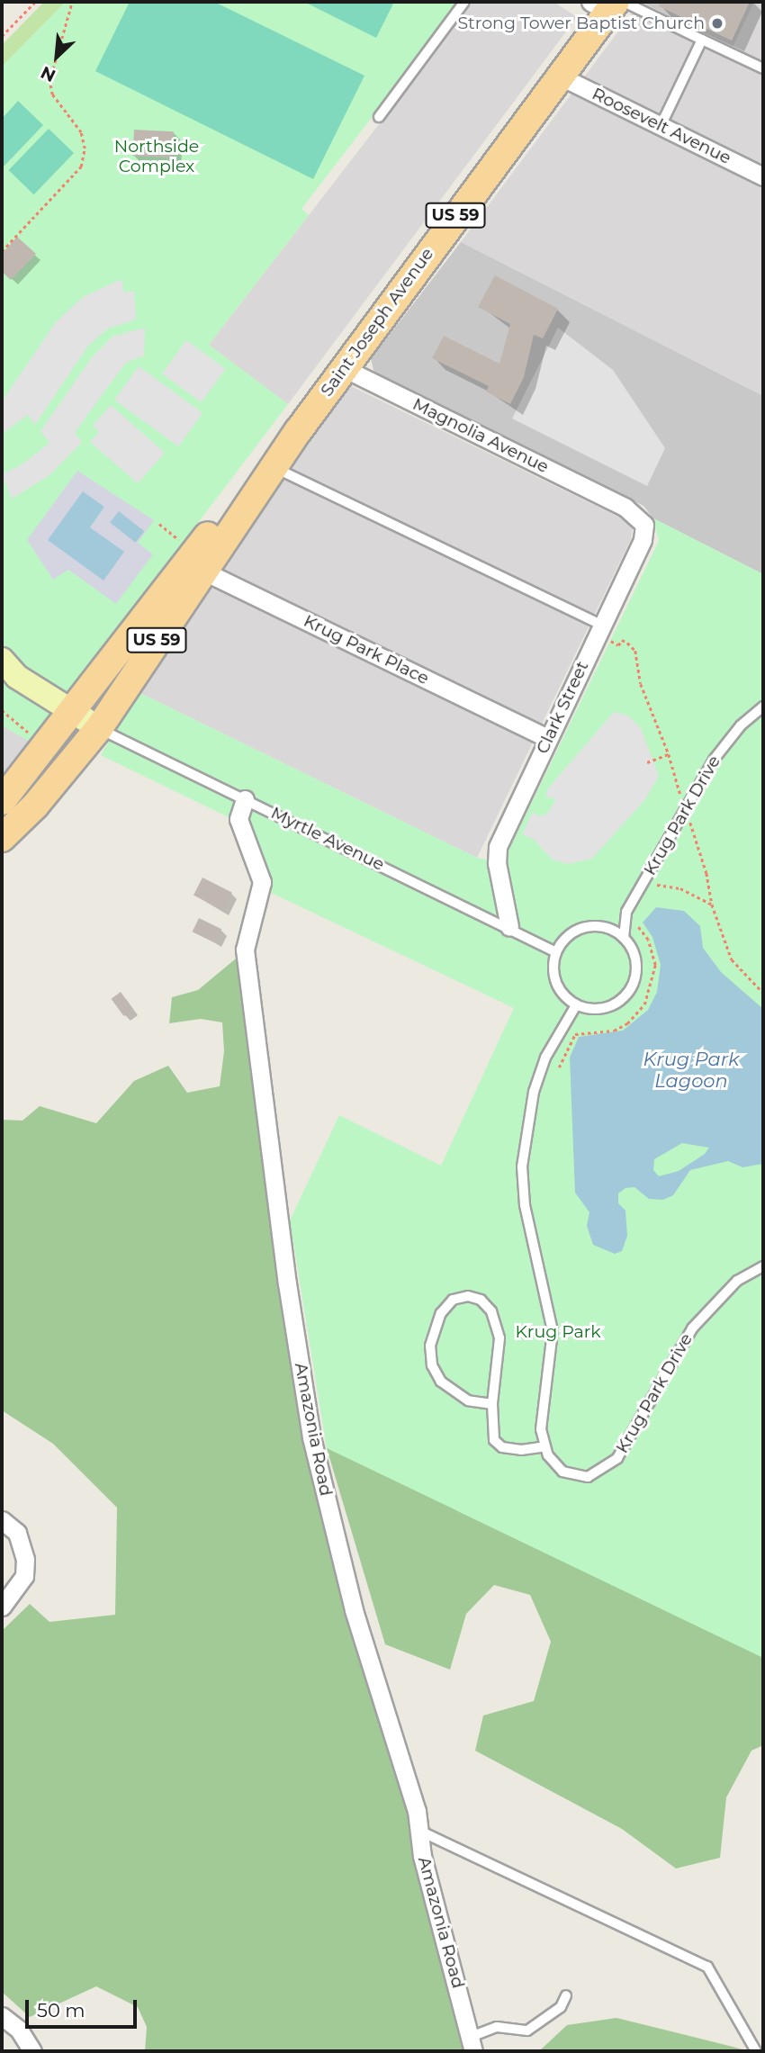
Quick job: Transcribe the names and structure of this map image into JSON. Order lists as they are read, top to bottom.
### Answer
{
  "streets": {
    "main road": ["US 59", "Saint Joseph Avenue"],
    "street": [
      "Roosevelt Avenue",
      "Magnolia Avenue",
      "Krug Park Place",
      "Clark Street",
      "Amazonia Road"
    ],
    "lane": ["Krug Park Drive", "Myrtle Avenue"]
  },
  "crossings": [
    ["Roosevelt Avenue", "Saint Joseph Avenue"],
    ["Saint Joseph Avenue", "Magnolia Avenue"],
    ["Saint Joseph Avenue", "Krug Park Place"],
    ["Saint Joseph Avenue", "Myrtle Avenue"],
    ["Magnolia Avenue", "Clark Street"],
    ["Krug Park Place", "Clark Street"],
    ["Clark Street", "Myrtle Avenue"],
    ["Krug Park Drive", "Myrtle Avenue"],
    ["Myrtle Avenue", "Amazonia Road"]
  ],
  "water": ["Krug Park Lagoon"],
  "parks": ["Northside Complex", "Krug Park"],
  "places": ["Strong Tower Baptist Church"],
  "scale_bar": "50 m",
  "north": "bottom left"
}
